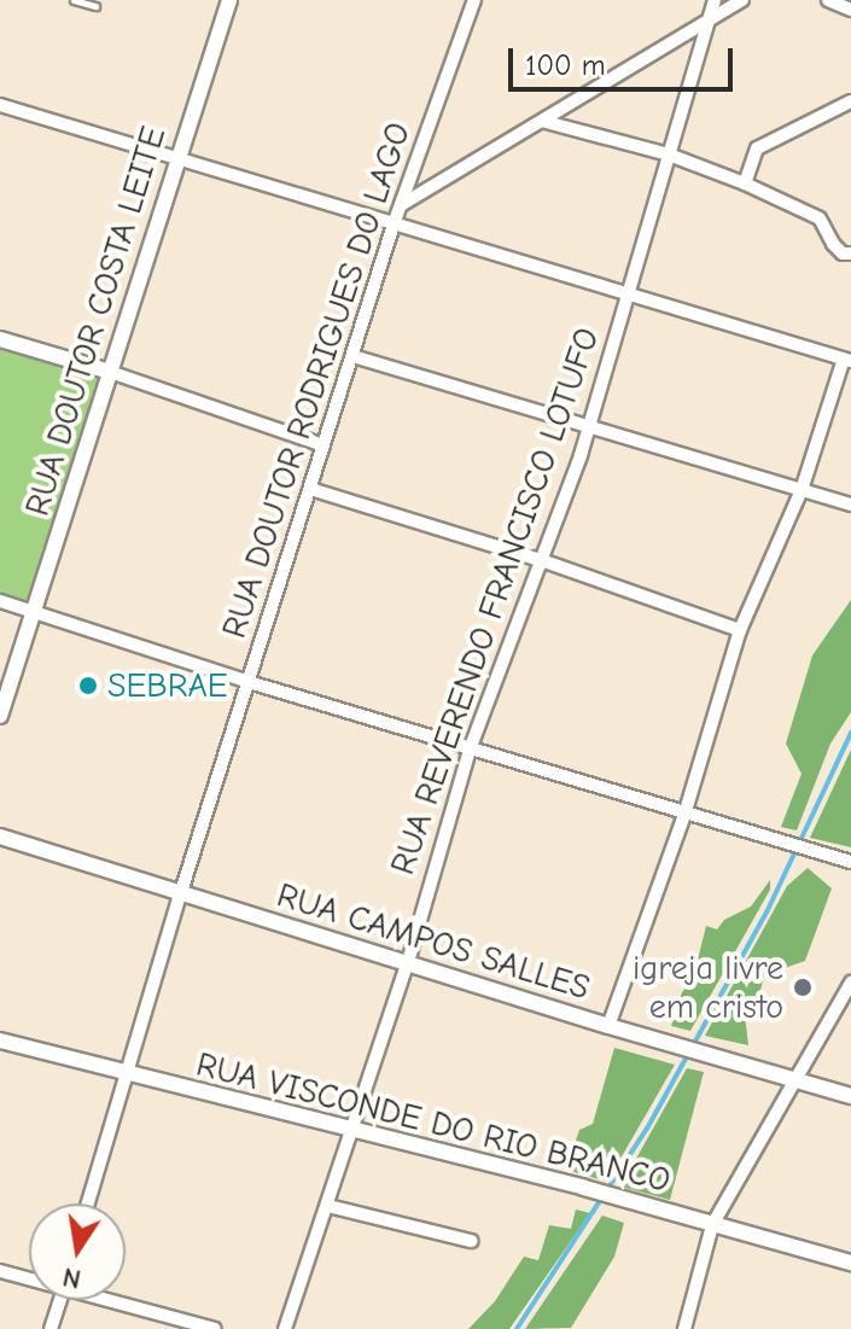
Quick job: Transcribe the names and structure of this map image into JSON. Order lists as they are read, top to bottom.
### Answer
{
  "streets": {
    "street": [
      "RUA DOUTOR COSTA LEITE",
      "RUA DOUTOR RODRIGUES DO LAGO",
      "RUA REVERENDO FRANCISCO LOTUFO",
      "RUA CAMPOS SALLES",
      "RUA VISCONDE DO RIO BRANCO"
    ]
  },
  "crossings": [
    ["RUA DOUTOR RODRIGUES DO LAGO", "RUA CAMPOS SALLES"],
    ["RUA DOUTOR RODRIGUES DO LAGO", "RUA VISCONDE DO RIO BRANCO"],
    ["RUA REVERENDO FRANCISCO LOTUFO", "RUA CAMPOS SALLES"],
    ["RUA REVERENDO FRANCISCO LOTUFO", "RUA VISCONDE DO RIO BRANCO"]
  ],
  "places": ["SEBRAE", "igreja livre em cristo"],
  "scale_bar": "100 m",
  "north": "bottom"
}
